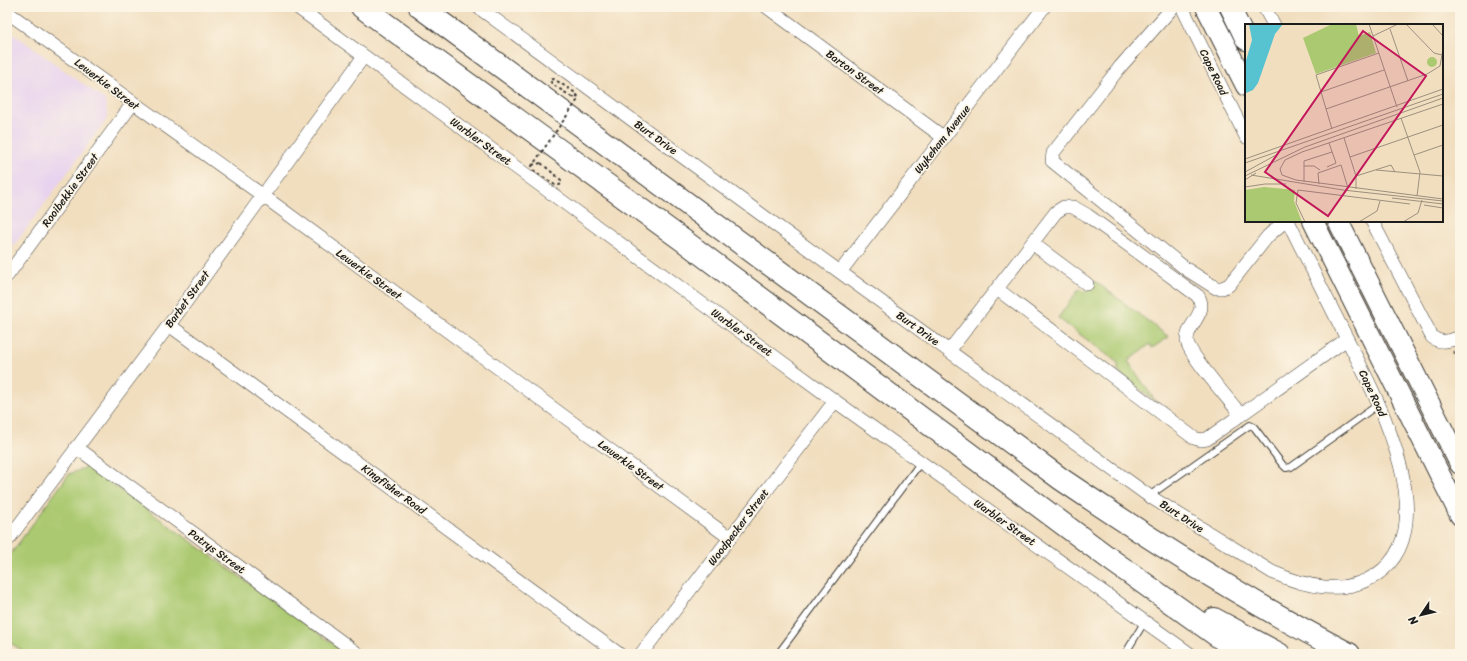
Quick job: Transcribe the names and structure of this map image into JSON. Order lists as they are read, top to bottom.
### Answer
{
  "streets": {
    "main road": ["Cape Road"],
    "street": [
      "Barton Street",
      "Lewerkie Street",
      "Burt Drive",
      "Wykeham Avenue",
      "Warbler Street",
      "Rooibekkie Street",
      "Barbet Street",
      "Kingfisher Road",
      "Woodpecker Street",
      "Patrys Street"
    ]
  },
  "crossings": [
    ["Barton Street", "Wykeham Avenue"],
    ["Cape Road", "Burt Drive"],
    ["Lewerkie Street", "Rooibekkie Street"],
    ["Lewerkie Street", "Barbet Street"],
    ["Lewerkie Street", "Woodpecker Street"],
    ["Burt Drive", "Wykeham Avenue"],
    ["Warbler Street", "Barbet Street"],
    ["Warbler Street", "Woodpecker Street"],
    ["Barbet Street", "Kingfisher Road"],
    ["Barbet Street", "Patrys Street"]
  ],
  "north": "bottom left"
}
